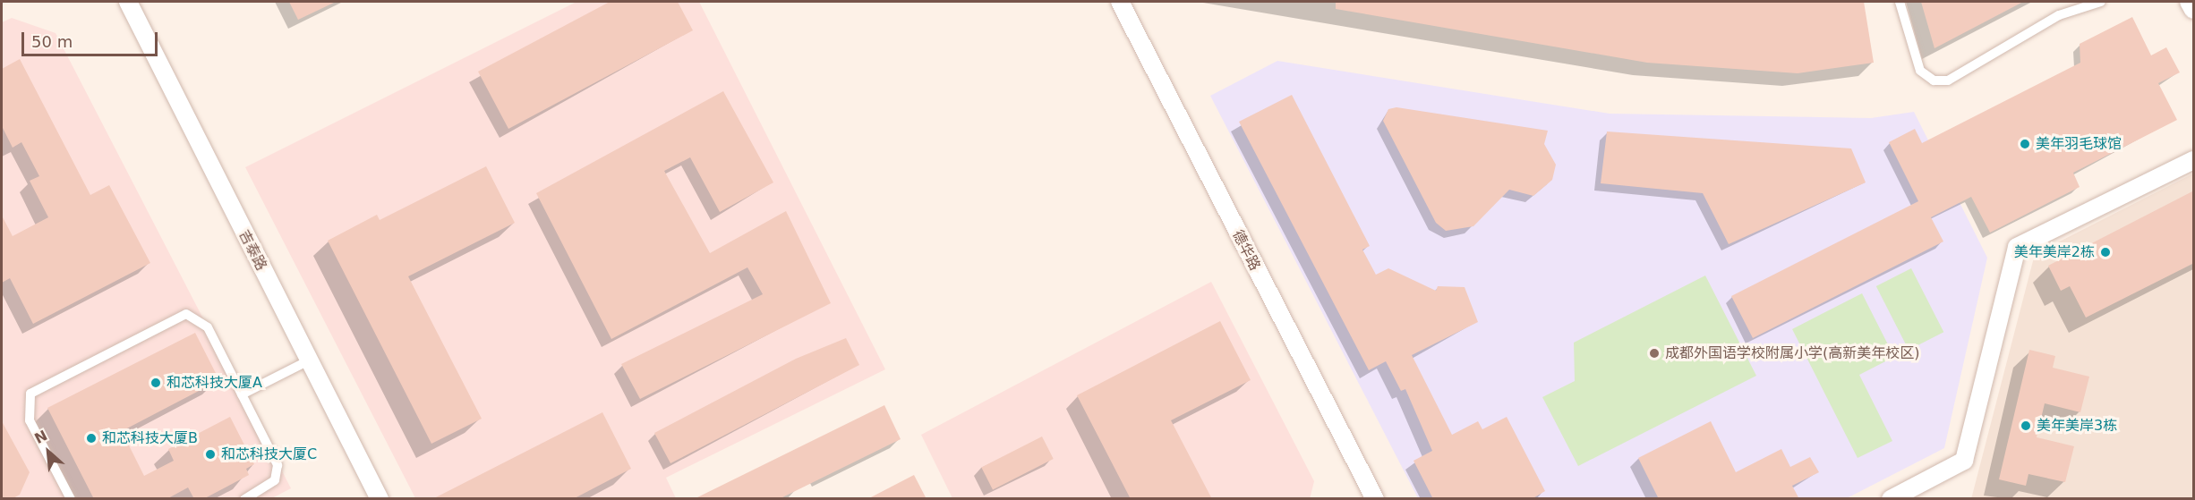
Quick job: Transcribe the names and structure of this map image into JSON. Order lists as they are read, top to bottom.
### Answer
{
  "streets": {
    "street": ["吉泰路", "德华路"]
  },
  "places": [
    "美年羽毛球馆",
    "美年美岸2栋",
    "成都外国语学校附属小学(高新美年校区)",
    "和芯科技大厦A",
    "美年美岸3栋",
    "和芯科技大厦B",
    "和芯科技大厦C"
  ],
  "scale_bar": "50 m",
  "north": "top left"
}
